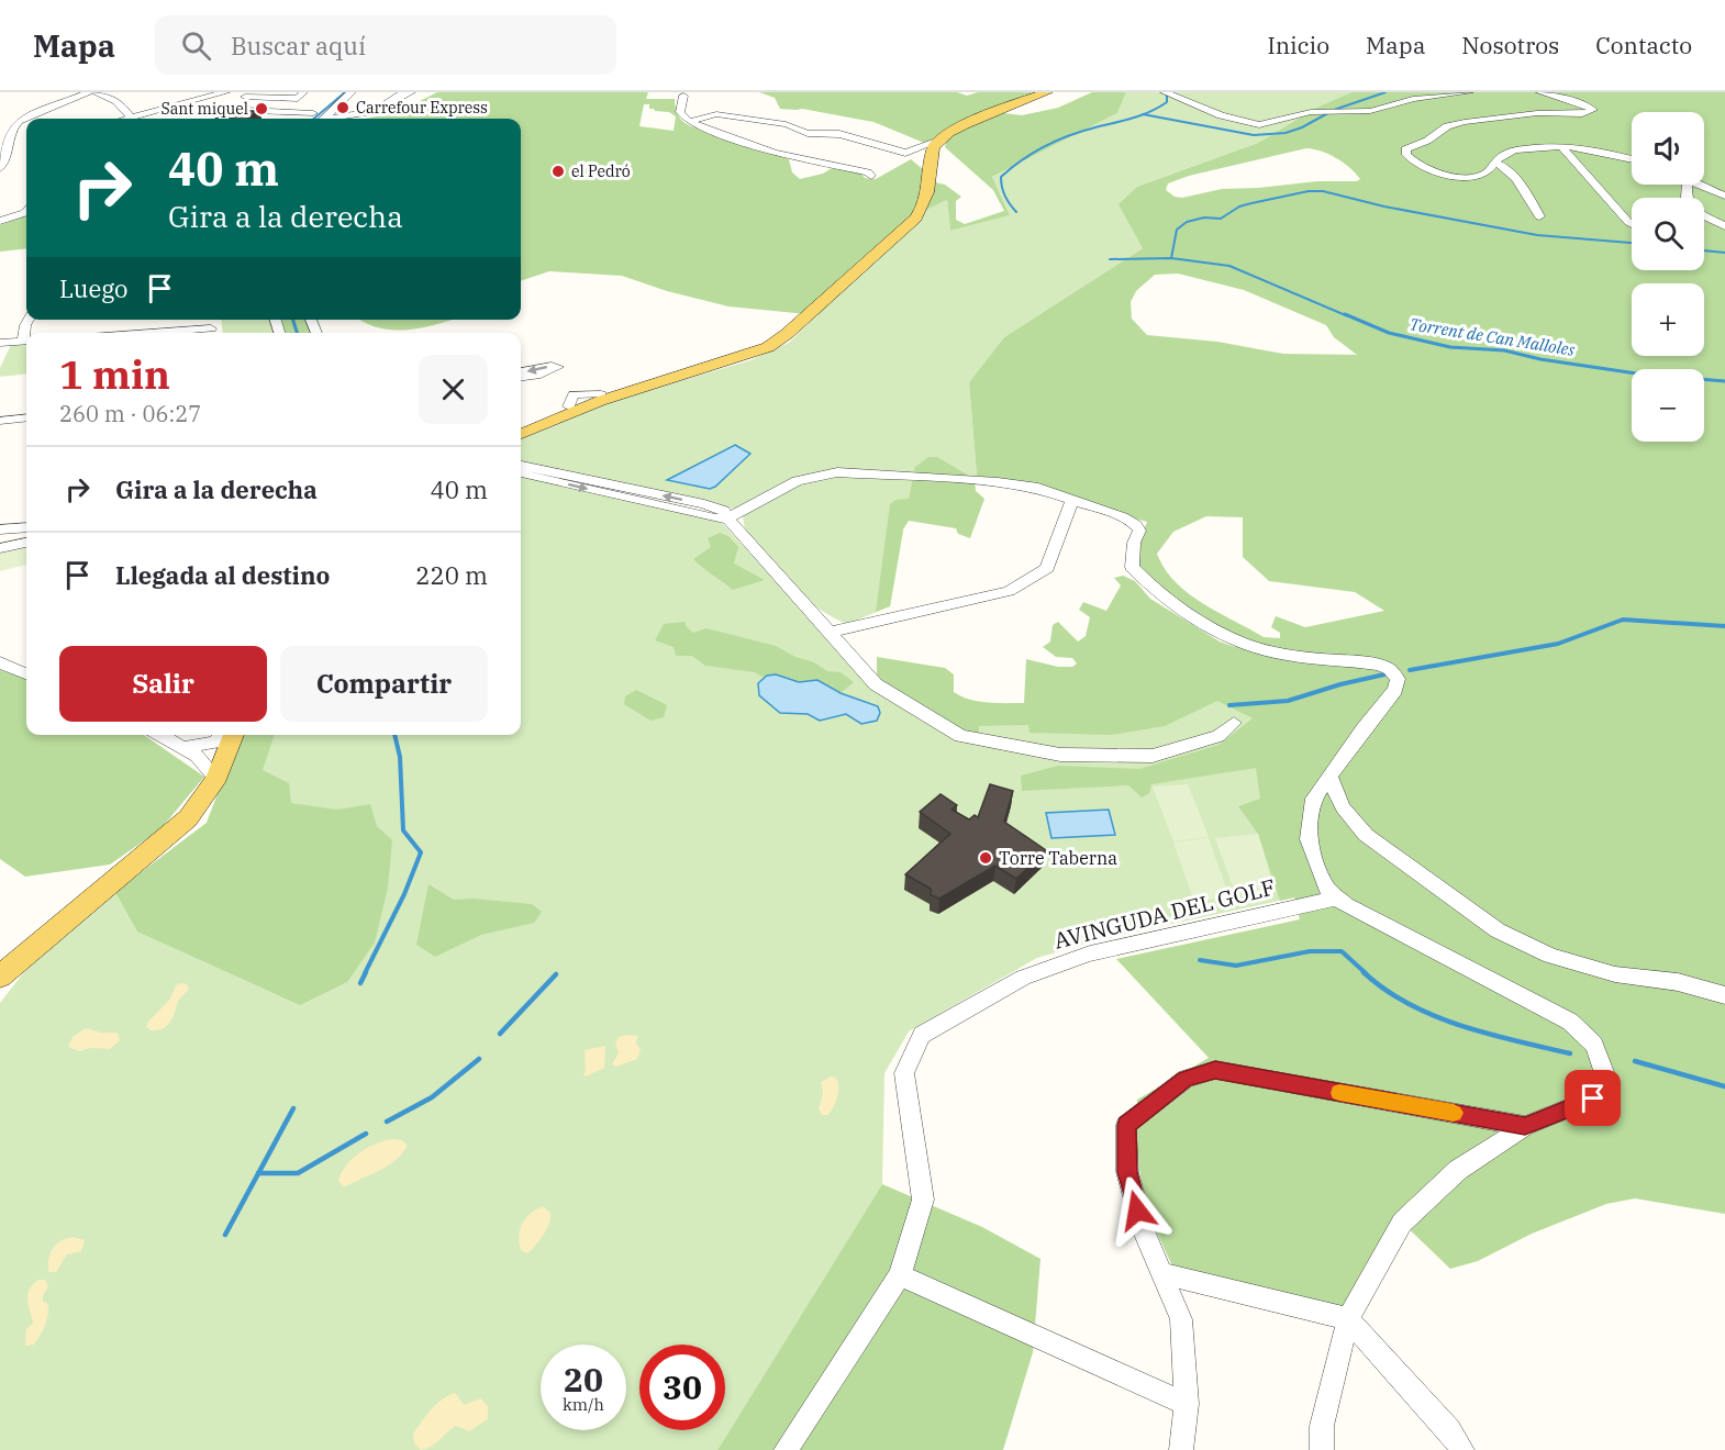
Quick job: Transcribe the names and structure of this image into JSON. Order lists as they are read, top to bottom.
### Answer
{
  "streets": {
    "street": ["AVINGUDA DEL GOLF"]
  },
  "water": ["Torrent de Can Malloles"],
  "places": [
    "Carrefour Express",
    "Sant miquel",
    "el Pedró",
    "Torre Taberna"
  ],
  "page": {
    "header": "Mapa",
    "search": "Buscar aquí",
    "nav": [
      "Inicio",
      "Mapa",
      "Nosotros",
      "Contacto"
    ],
    "map_buttons": ["+", "−"],
    "turn": ["40 m", "Gira a la derecha"],
    "then": "Luego",
    "heading": ["1 min", "260 m · 06:27"],
    "list": [
      {
        "name": "Gira a la derecha",
        "value": "40 m"
      },
      {
        "name": "Llegada al destino",
        "value": "220 m"
      }
    ],
    "buttons": ["Salir", "Compartir"],
    "speed": "20 km/h",
    "limit": "30"
  }
}
